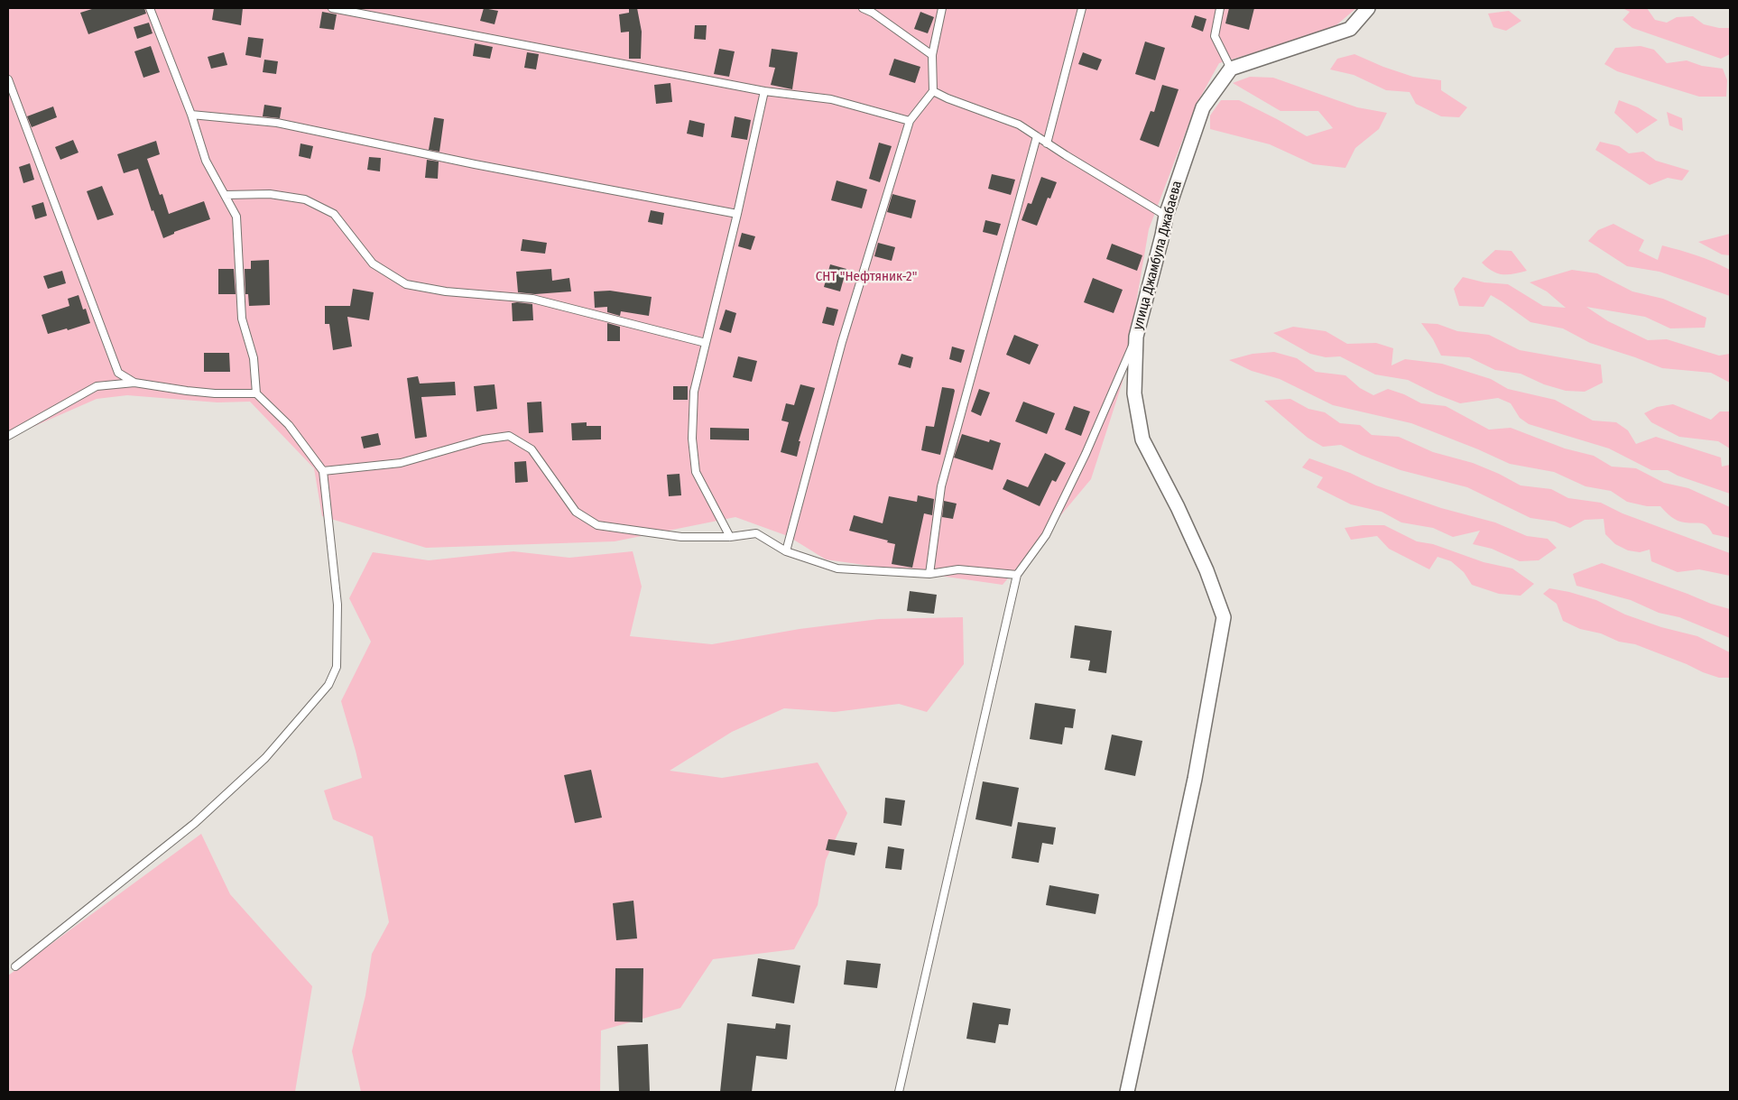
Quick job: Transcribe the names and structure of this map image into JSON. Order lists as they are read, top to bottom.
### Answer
{
  "streets": {
    "street": ["улица Джамбула Джабаева"]
  },
  "parks": ["СНТ \"Нефтяник-2\""]
}
